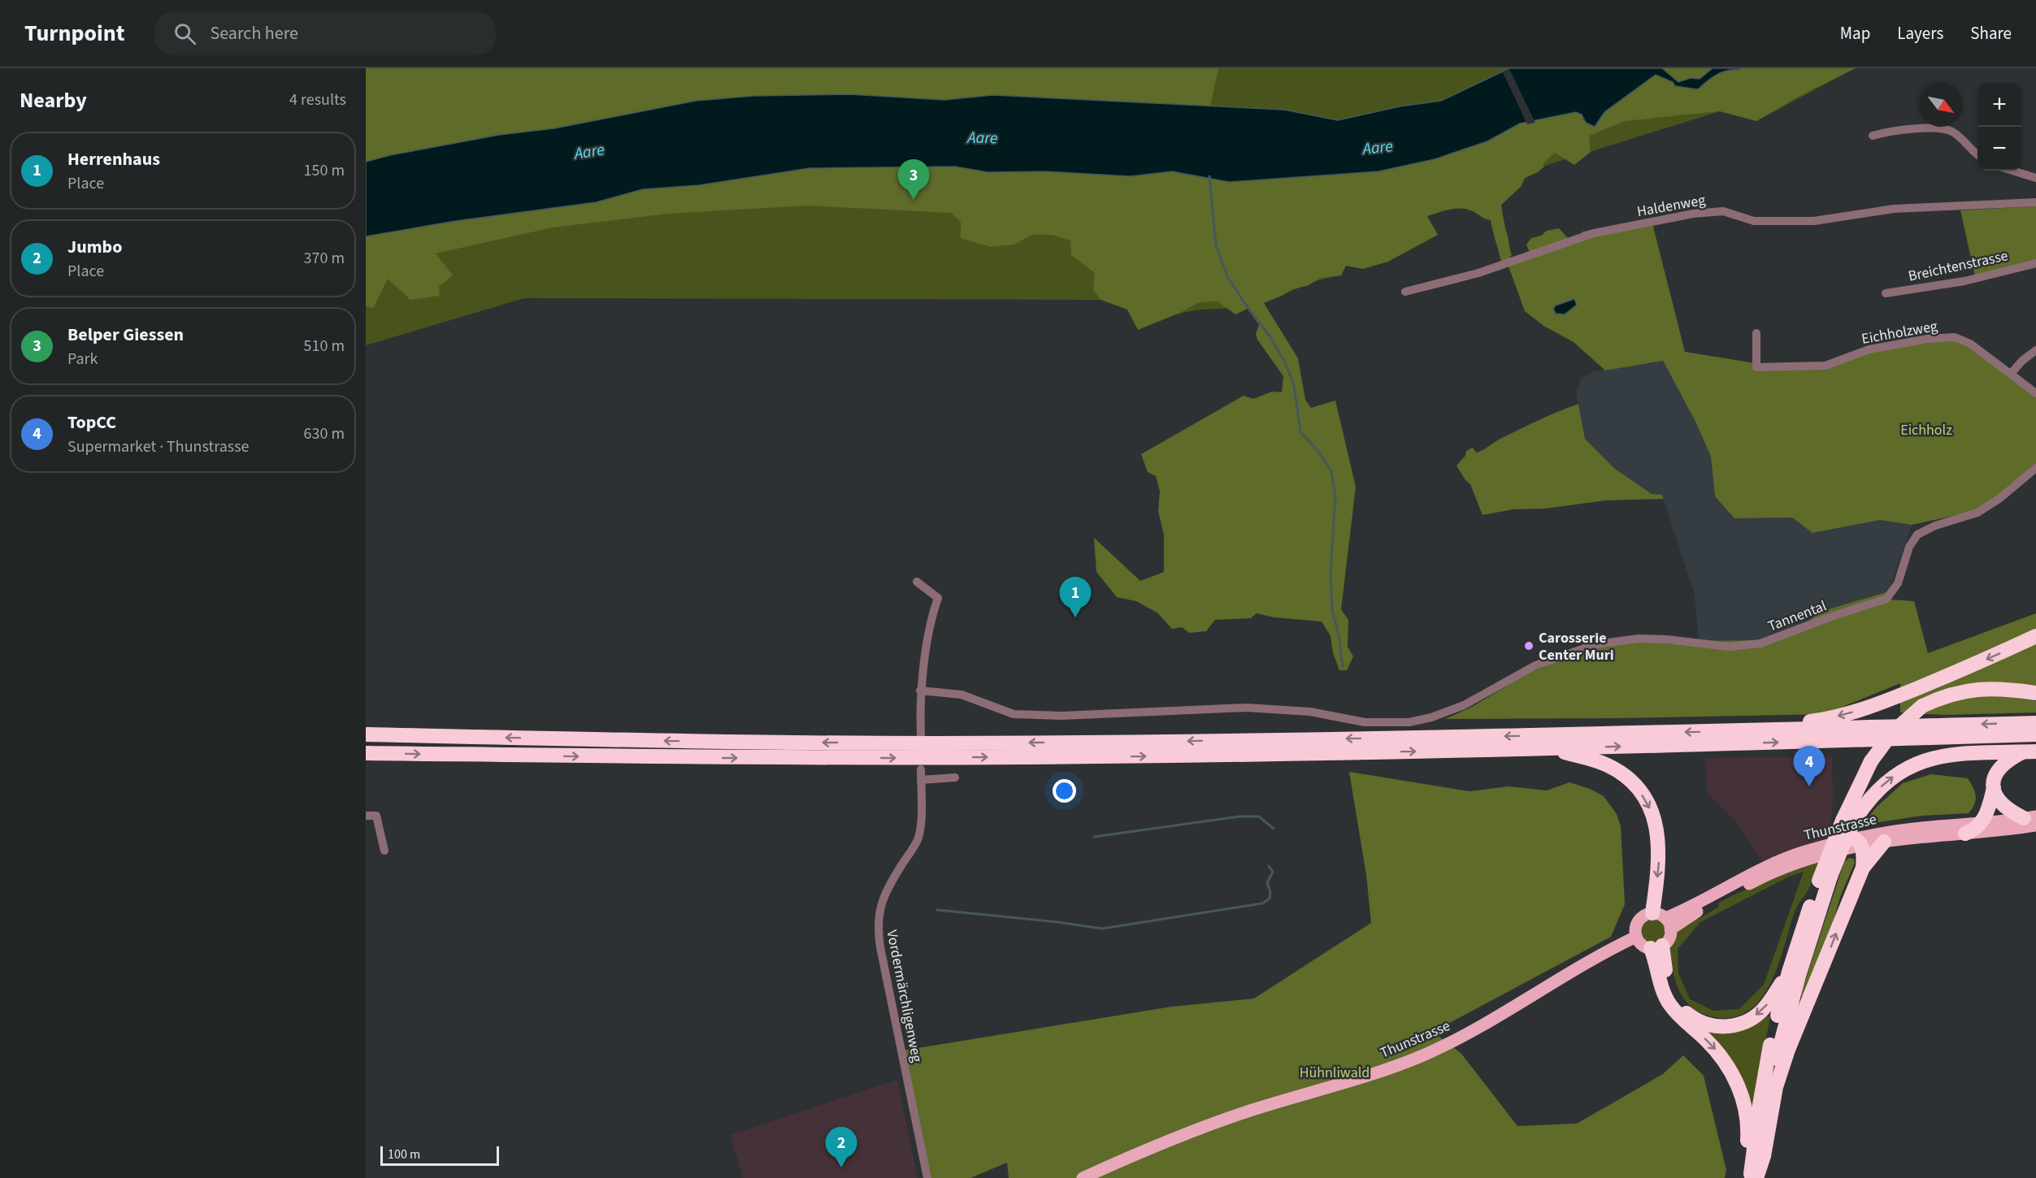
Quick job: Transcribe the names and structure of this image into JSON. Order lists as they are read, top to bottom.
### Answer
{
  "streets": {
    "main road": ["Thunstrasse"],
    "street": [
      "Haldenweg",
      "Breichtenstrasse",
      "Eichholzweg",
      "Tannental",
      "Vordermärchligenweg"
    ]
  },
  "water": ["Aare"],
  "parks": ["Eichholz", "Hühnliwald"],
  "places": ["Carosserie Center Muri"],
  "scale_bar": "100 m",
  "north": "bottom right",
  "page": {
    "header": "Turnpoint",
    "search": "Search here",
    "nav": ["Map", "Layers", "Share"],
    "heading": ["Nearby", "4 results"],
    "map_buttons": ["+", "−"],
    "list": [
      {
        "mark": "1",
        "name": "Herrenhaus",
        "note": "Place",
        "value": "150 m"
      },
      {
        "mark": "2",
        "name": "Jumbo",
        "note": "Place",
        "value": "370 m"
      },
      {
        "mark": "3",
        "name": "Belper Giessen",
        "note": "Park",
        "value": "510 m"
      },
      {
        "mark": "4",
        "name": "TopCC",
        "note": "Supermarket · Thunstrasse",
        "value": "630 m"
      }
    ],
    "pins": [
      "3",
      "1",
      "4",
      "2"
    ],
    "scale": "100 m"
  }
}
